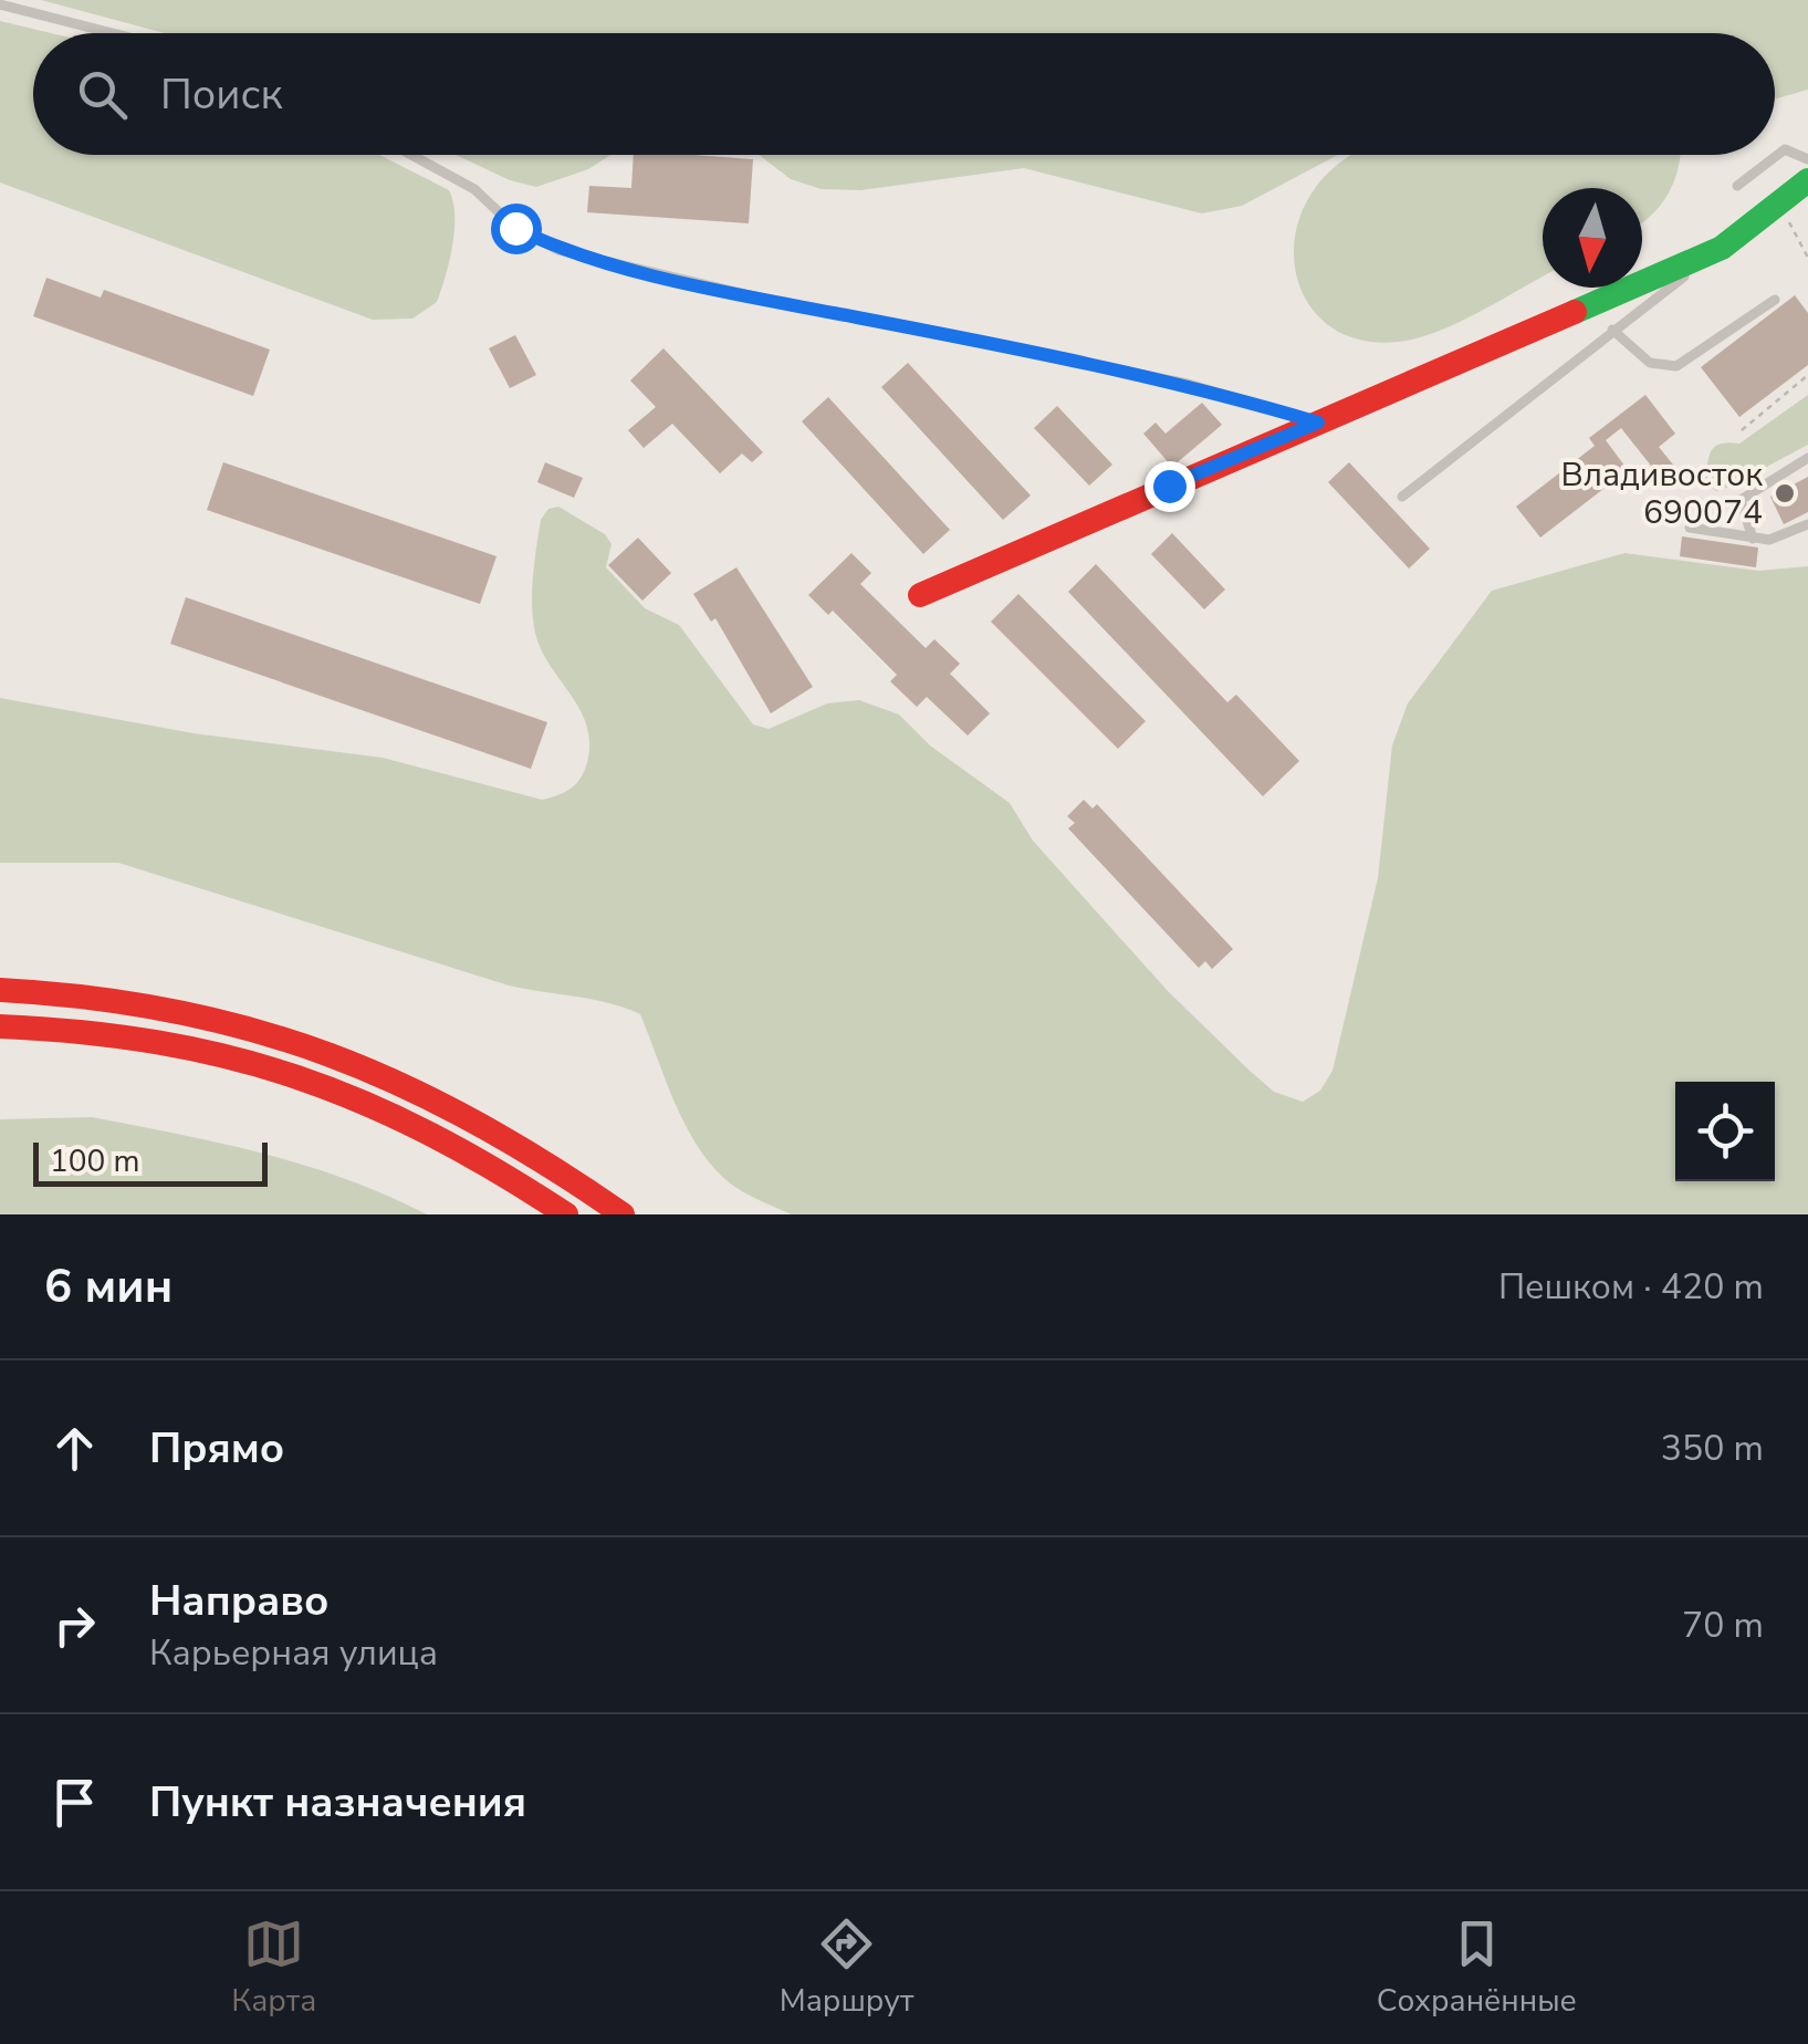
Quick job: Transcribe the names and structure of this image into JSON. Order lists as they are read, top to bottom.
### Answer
{
  "places": ["Владивосток 690074"],
  "scale_bar": "100 m",
  "north": "bottom",
  "page": {
    "search": "Поиск",
    "scale": "100 m",
    "heading": ["6 мин", "Пешком · 420 m"],
    "list": [
      ["Прямо", "350 m"],
      ["Направо", "Карьерная улица", "70 m"],
      "Пункт назначения"
    ],
    "nav": ["Карта", "Маршрут", "Сохранённые"]
  }
}
